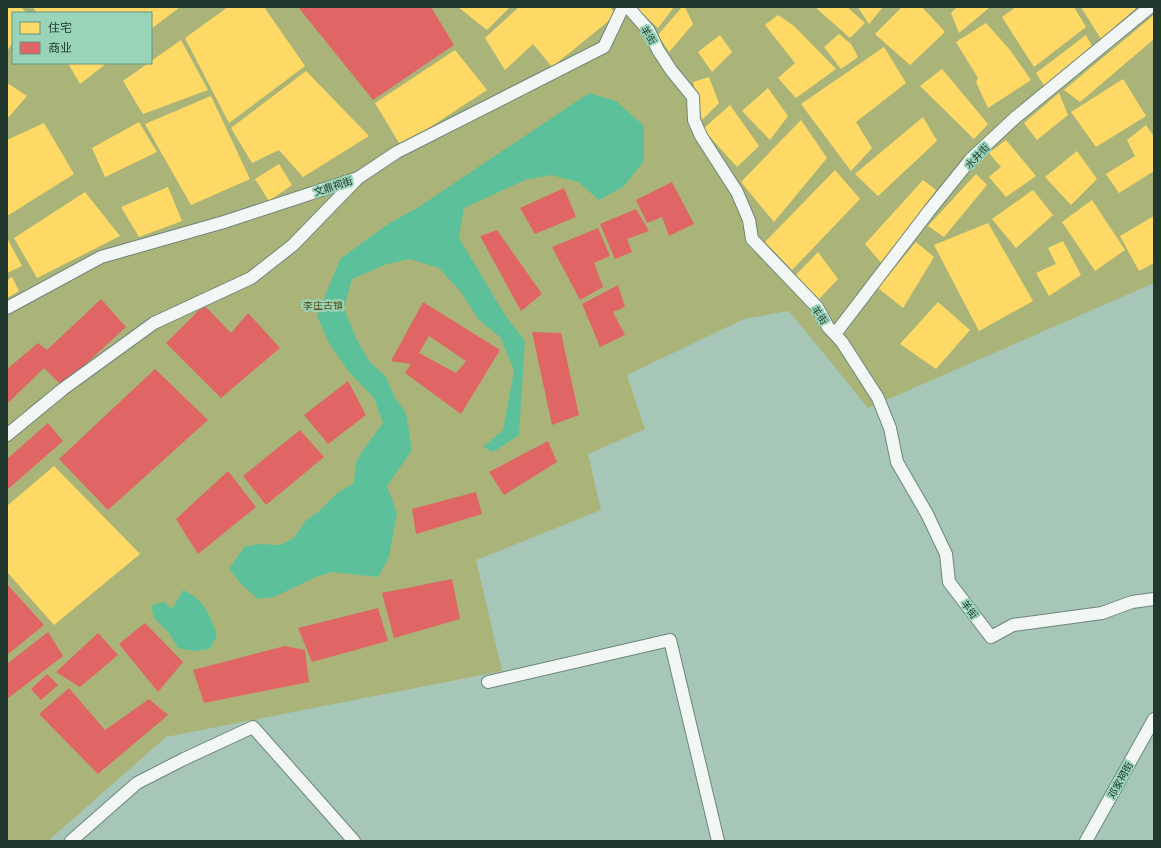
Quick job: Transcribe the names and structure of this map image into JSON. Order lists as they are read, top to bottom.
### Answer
{
  "streets": {
    "lane": [
      "羊街",
      "水井街",
      "文鼎祠街",
      "邓家祠街"
    ]
  },
  "crossings": [
    ["羊街", "水井街"]
  ],
  "parks": ["李庄古镇"],
  "legend": ["住宅", "商业"]
}
